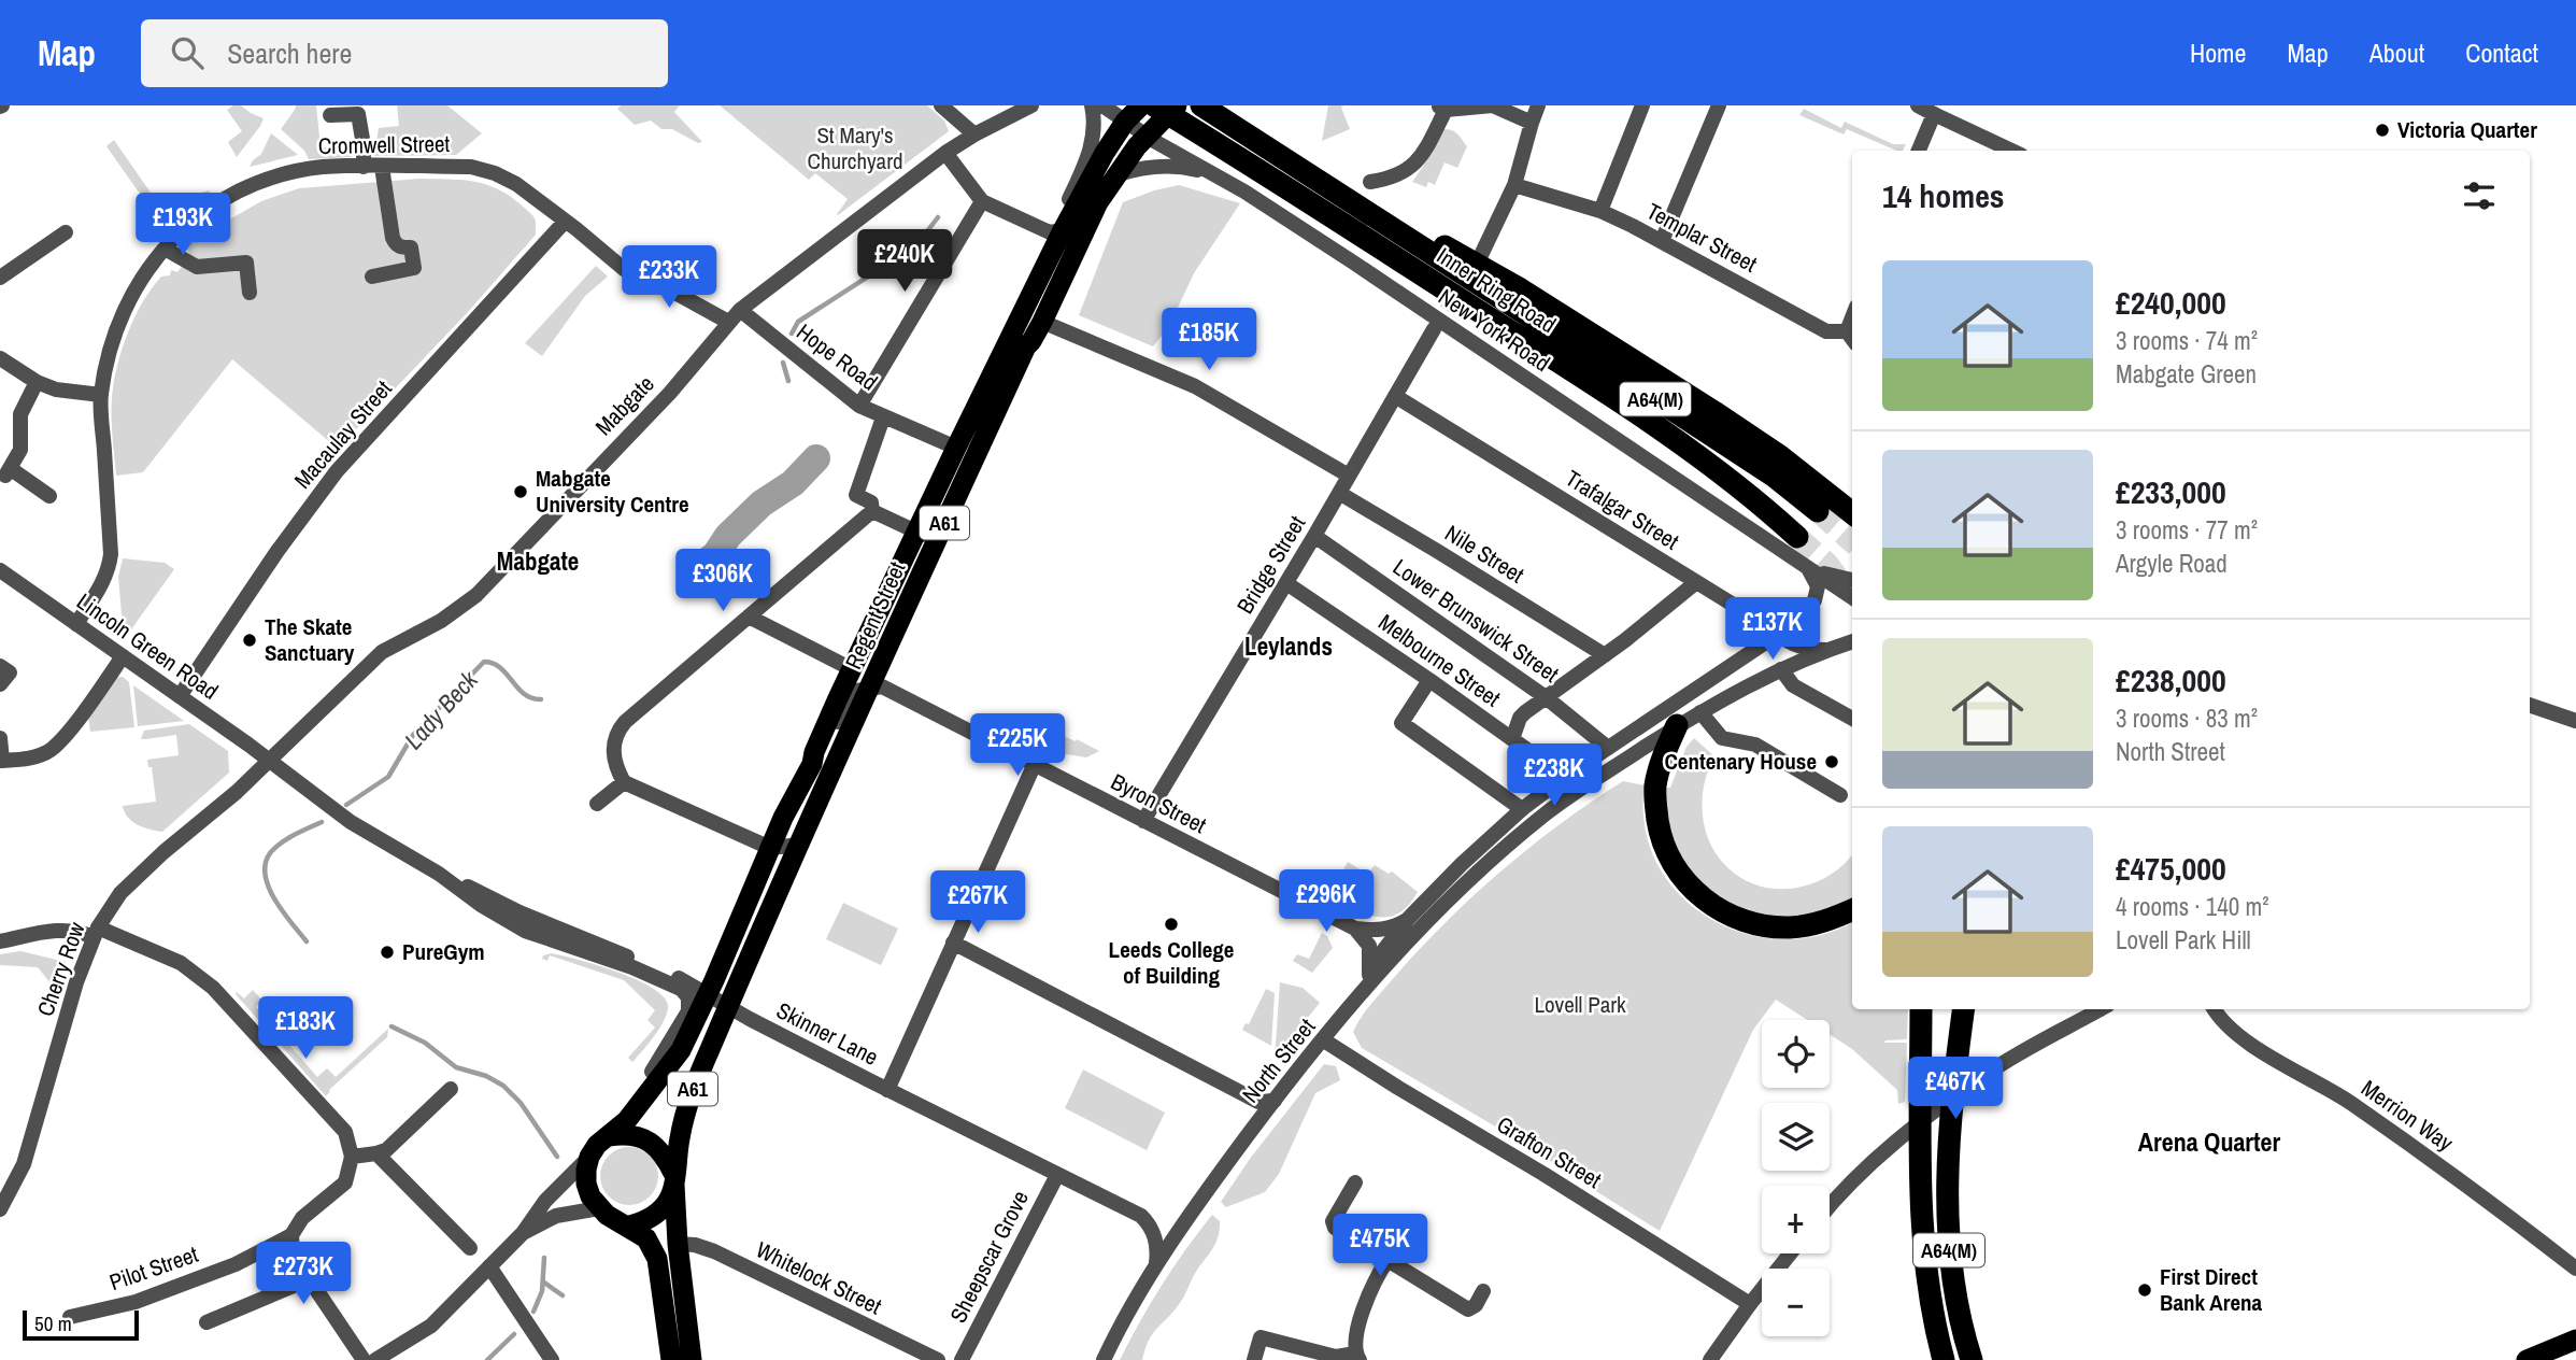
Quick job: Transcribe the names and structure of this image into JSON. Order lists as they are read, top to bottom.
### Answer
{
  "streets": {
    "highway": [
      "Inner Ring Road",
      "A64(M)",
      "A61",
      "Regent Street"
    ],
    "street": [
      "Cromwell Street",
      "Templar Street",
      "New York Road",
      "Hope Road",
      "Mabgate",
      "Macaulay Street",
      "Trafalgar Street",
      "Nile Street",
      "Bridge Street",
      "Lower Brunswick Street",
      "Lincoln Green Road",
      "Melbourne Street",
      "Byron Street",
      "Cherry Row",
      "Skinner Lane",
      "North Street",
      "Merrion Way",
      "Grafton Street",
      "Sheepscar Grove",
      "Pilot Street",
      "Whitelock Street"
    ]
  },
  "crossings": [
    ["Cromwell Street", "Hope Road"],
    ["Cromwell Street", "Macaulay Street"],
    ["Cromwell Street", "Lincoln Green Road"],
    ["Inner Ring Road", "A64(M)"],
    ["New York Road", "Regent Street"],
    ["New York Road", "North Street"],
    ["Hope Road", "Mabgate"],
    ["Hope Road", "Regent Street"],
    ["Mabgate", "Lincoln Green Road"],
    ["Mabgate", "Cherry Row"],
    ["Mabgate", "Skinner Lane"],
    ["Macaulay Street", "Lincoln Green Road"],
    ["Trafalgar Street", "Bridge Street"],
    ["Trafalgar Street", "North Street"],
    ["A61", "Regent Street"],
    ["A61", "Whitelock Street"],
    ["Nile Street", "Bridge Street"],
    ["Bridge Street", "Lower Brunswick Street"],
    ["Bridge Street", "Melbourne Street"],
    ["Bridge Street", "Byron Street"],
    ["Regent Street", "Byron Street"],
    ["Regent Street", "Skinner Lane"],
    ["Lower Brunswick Street", "North Street"],
    ["Lincoln Green Road", "Cherry Row"],
    ["Lincoln Green Road", "Skinner Lane"],
    ["Melbourne Street", "North Street"],
    ["Byron Street", "North Street"],
    ["Cherry Row", "Skinner Lane"],
    ["Skinner Lane", "North Street"],
    ["Skinner Lane", "Sheepscar Grove"],
    ["North Street", "Grafton Street"]
  ],
  "districts": ["Mabgate", "Leylands", "Arena Quarter"],
  "water": ["Lady Beck"],
  "parks": ["St Mary's Churchyard", "Lovell Park"],
  "places": [
    "Victoria Quarter",
    "Mabgate University Centre",
    "The Skate Sanctuary",
    "Centenary House",
    "Leeds College of Building",
    "PureGym",
    "First Direct Bank Arena"
  ],
  "scale_bar": "50 m",
  "page": {
    "header": "Map",
    "search": "Search here",
    "nav": [
      "Home",
      "Map",
      "About",
      "Contact"
    ],
    "heading": "14 homes",
    "price": [
      "£193K",
      "£240K",
      "£233K",
      "£185K",
      "£306K",
      "£137K",
      "£225K",
      "£238K",
      "£296K",
      "£267K",
      "£183K",
      "£467K",
      "£475K",
      "£273K"
    ],
    "list": [
      {
        "name": "£240,000",
        "note": "3 rooms · 74 m² · Mabgate Green"
      },
      {
        "name": "£233,000",
        "note": "3 rooms · 77 m² · Argyle Road"
      },
      {
        "name": "£238,000",
        "note": "3 rooms · 83 m² · North Street"
      },
      {
        "name": "£475,000",
        "note": "4 rooms · 140 m² · Lovell Park Hill"
      }
    ],
    "map_buttons": ["+", "−"],
    "scale": "50 m"
  }
}
